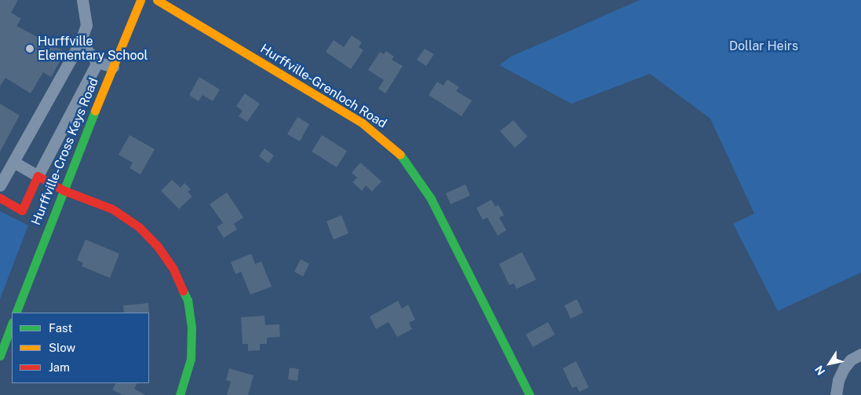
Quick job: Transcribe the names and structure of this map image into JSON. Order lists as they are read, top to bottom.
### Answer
{
  "streets": {
    "main road": ["Hurffville-Grenloch Road", "Hurffville-Cross Keys Road"]
  },
  "parks": ["Dollar Heirs"],
  "places": ["Hurffville Elementary School"],
  "legend": ["Fast", "Slow", "Jam"],
  "north": "bottom left"
}
